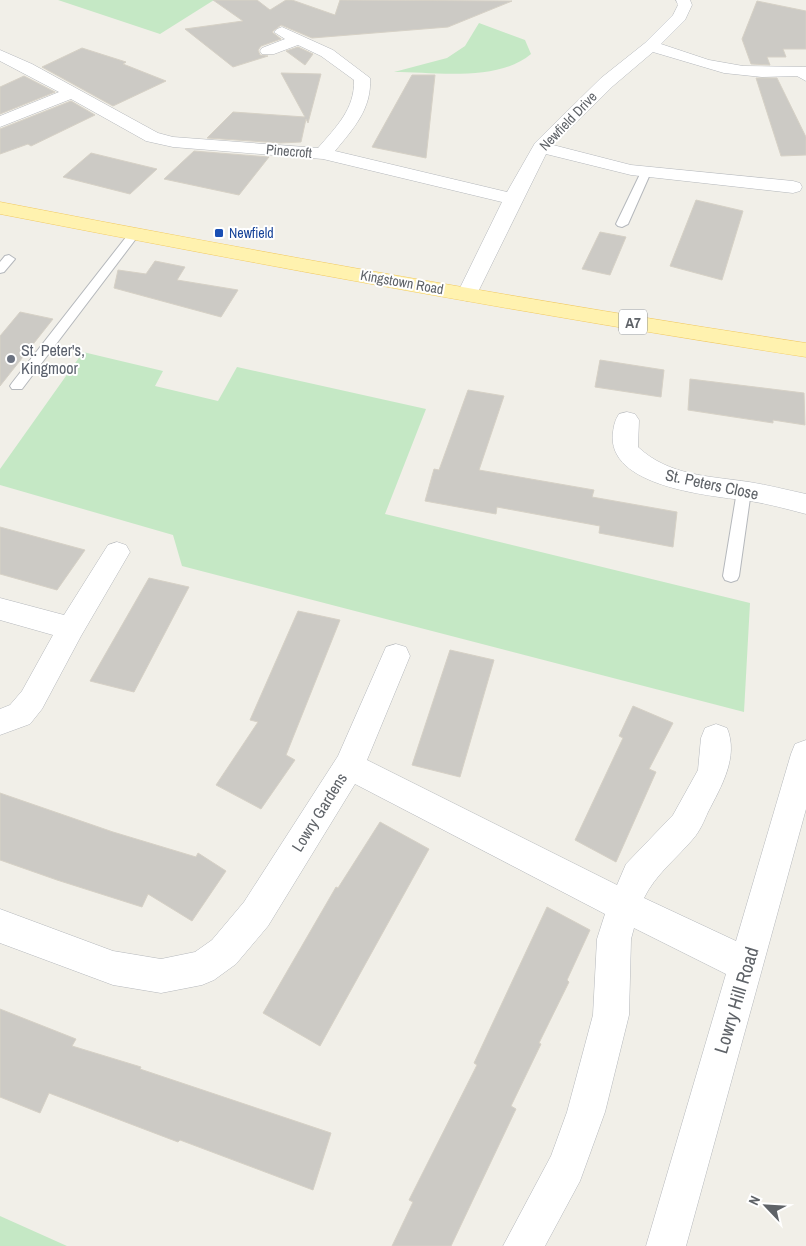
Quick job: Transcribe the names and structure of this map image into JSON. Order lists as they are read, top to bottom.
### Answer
{
  "streets": {
    "main road": ["Kingstown Road", "A7"],
    "street": [
      "Newfield Drive",
      "Pinecroft",
      "St. Peters Close",
      "Lowry Gardens",
      "Lowry Hill Road"
    ]
  },
  "crossings": [
    ["Newfield Drive", "Pinecroft"],
    ["Newfield Drive", "Kingstown Road"],
    ["Lowry Gardens", "Lowry Hill Road"]
  ],
  "places": {
    "transit": ["Newfield"],
    "other": ["St. Peter's, Kingmoor"]
  },
  "north": "top left"
}
